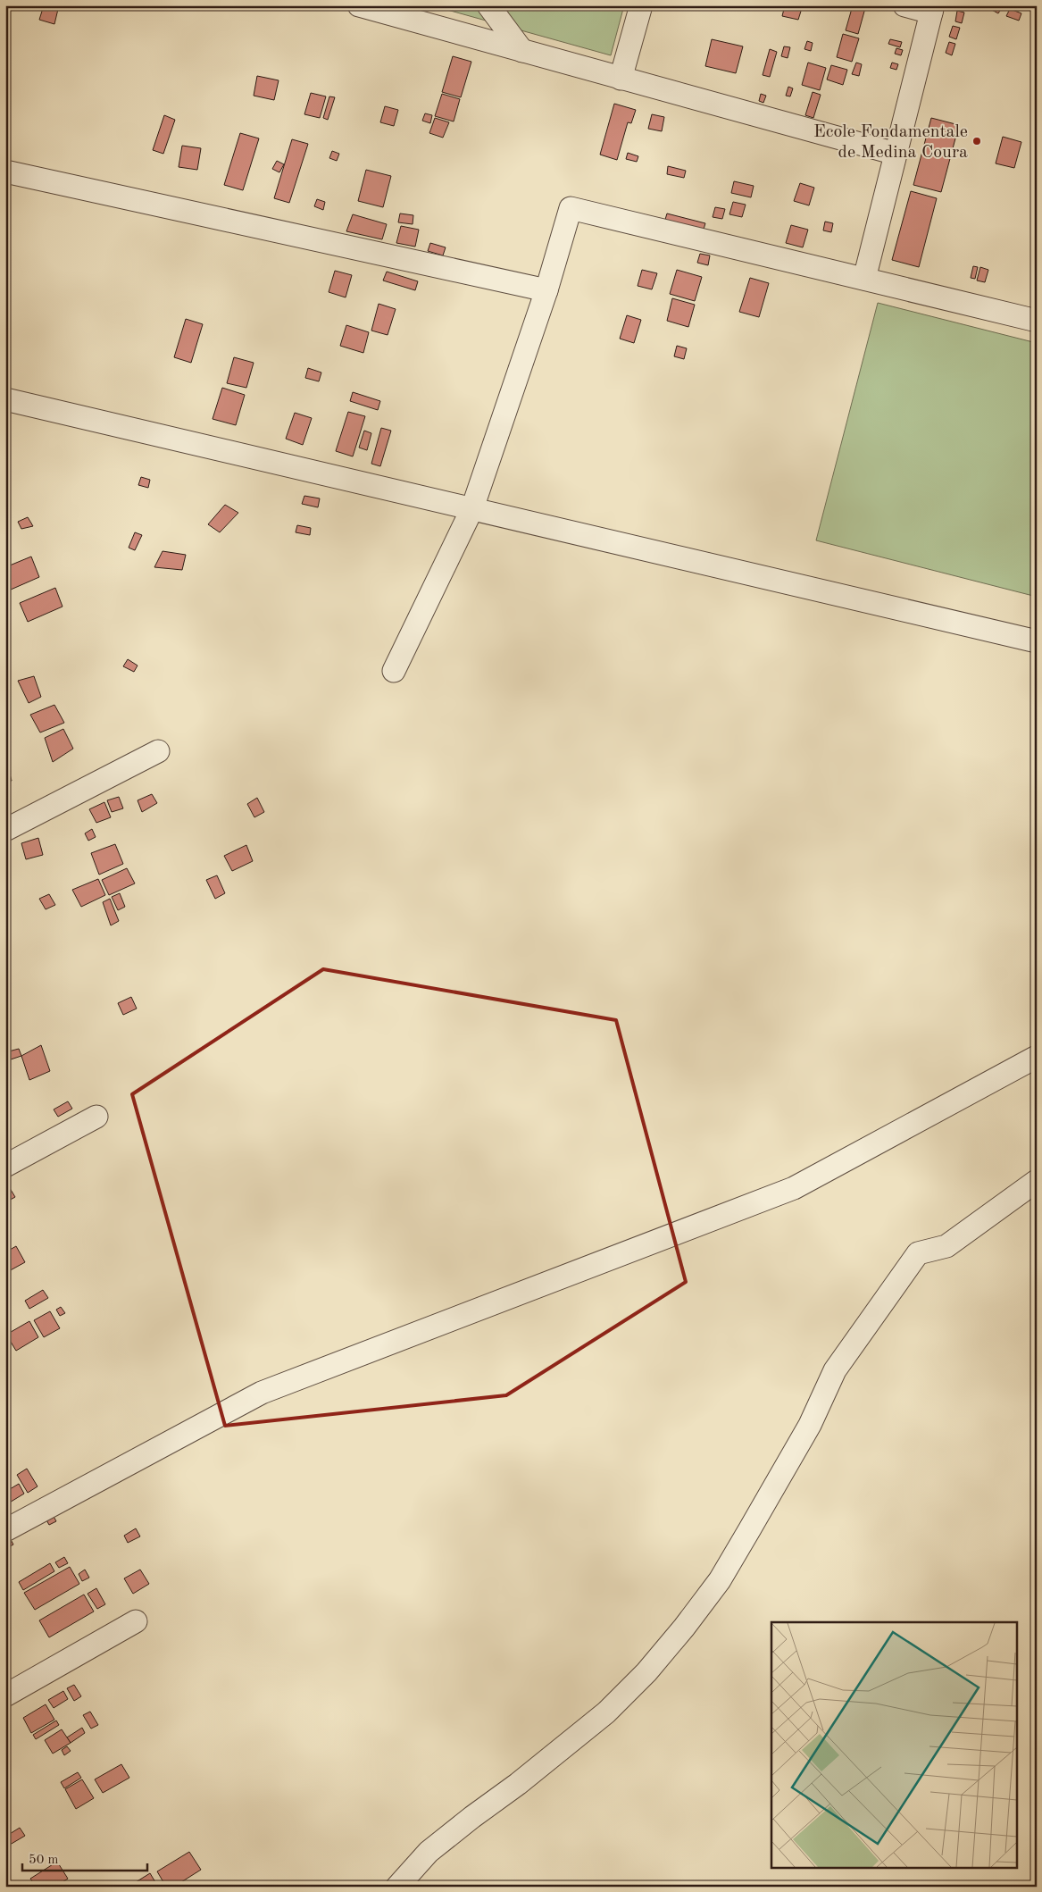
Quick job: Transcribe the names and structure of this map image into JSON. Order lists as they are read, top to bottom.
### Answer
{
  "places": ["Ecole Fondamentale de Medina Coura"],
  "scale_bar": "50 m"
}
